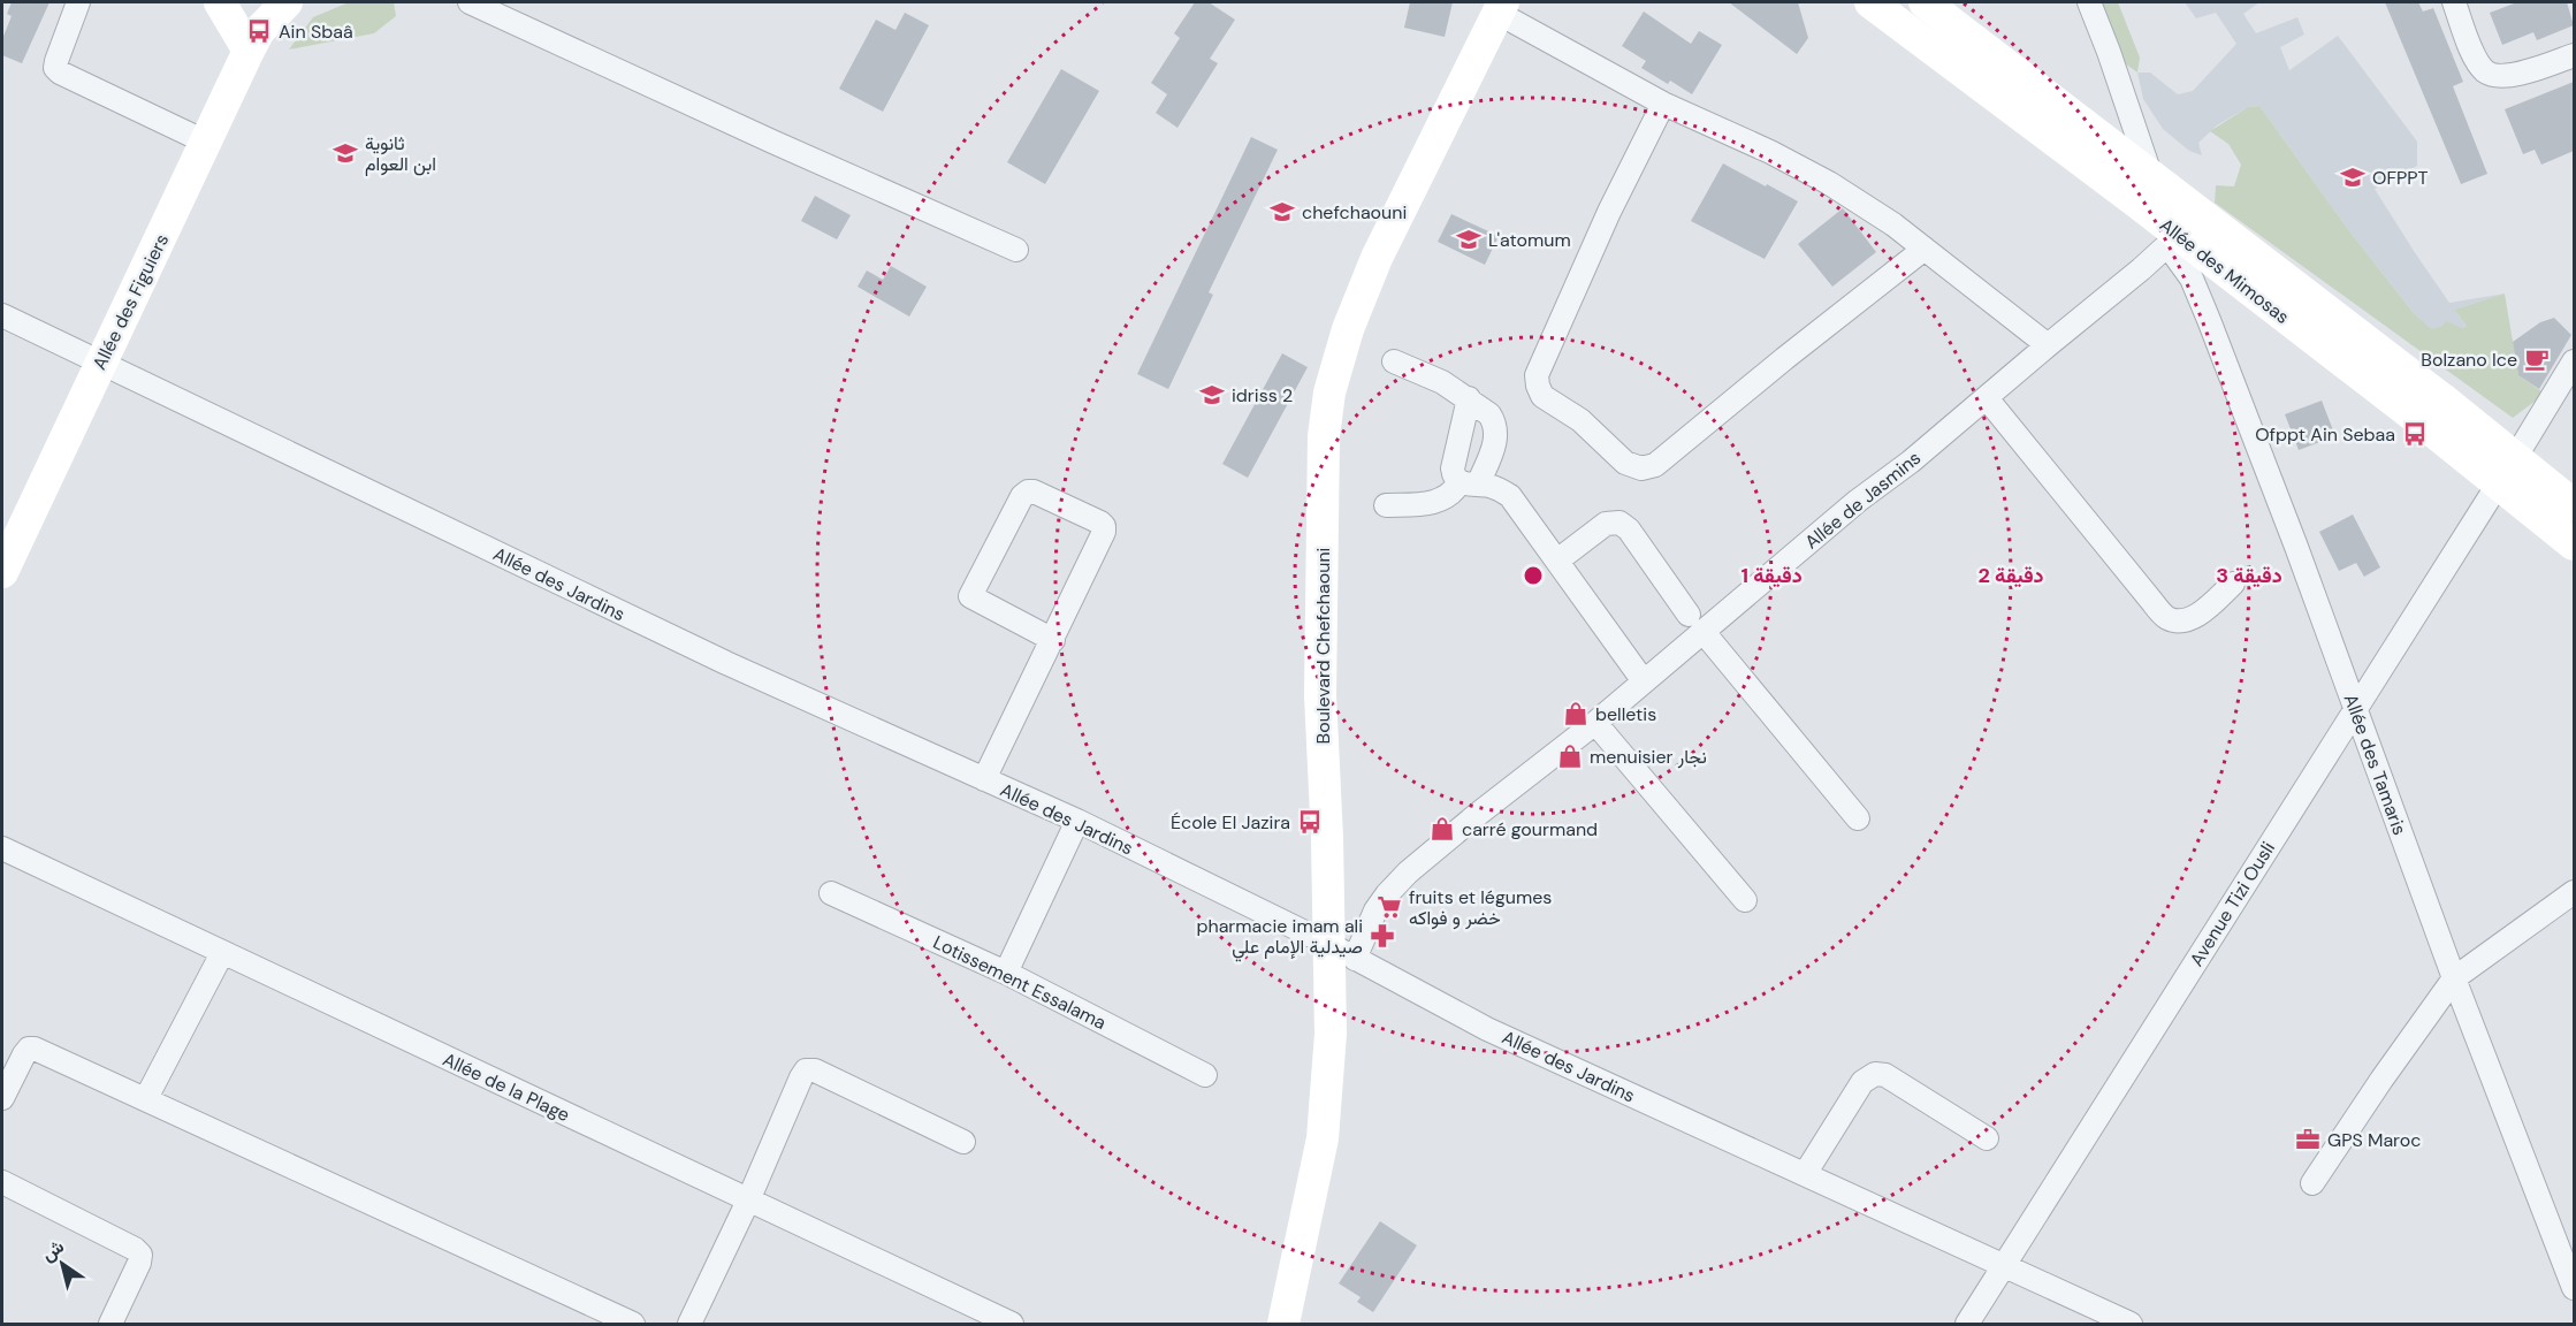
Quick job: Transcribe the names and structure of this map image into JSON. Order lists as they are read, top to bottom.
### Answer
{
  "streets": {
    "street": [
      "Allée des Mimosas",
      "Allée des Figuiers",
      "Allée de Jasmins",
      "Allée des Jardins",
      "Boulevard Chefchaouni",
      "Allée des Tamaris",
      "Avenue Tizi Ousli",
      "Lotissement Essalama",
      "Allée de la Plage"
    ]
  },
  "crossings": [
    ["Allée des Mimosas", "Allée de Jasmins"],
    ["Allée des Mimosas", "Allée des Tamaris"],
    ["Allée des Mimosas", "Avenue Tizi Ousli"],
    ["Allée des Figuiers", "Allée des Jardins"],
    ["Allée de Jasmins", "Allée des Jardins"],
    ["Allée de Jasmins", "Boulevard Chefchaouni"],
    ["Allée de Jasmins", "Allée des Tamaris"],
    ["Allée des Jardins", "Boulevard Chefchaouni"],
    ["Allée des Jardins", "Avenue Tizi Ousli"],
    ["Allée des Tamaris", "Avenue Tizi Ousli"]
  ],
  "places": {
    "bus stop": ["Ain Sbaâ", "Ofppt Ain Sebaa", "École El Jazira"],
    "school or university": [
      "ثانوية ابن العوام",
      "OFPPT",
      "chefchaouni",
      "L'atomum",
      "idriss 2"
    ],
    "cafe": ["Bolzano Ice"],
    "shop": ["belletis", "menuisier نجار", "carré gourmand"],
    "supermarket": ["fruits et légumes خضر و فواكه"],
    "pharmacy": ["pharmacie imam ali صيدلية الإمام علي"],
    "office": ["GPS Maroc"]
  },
  "north": "top left",
  "rings": ["1 دقيقة", "2 دقيقة", "3 دقيقة"]
}
